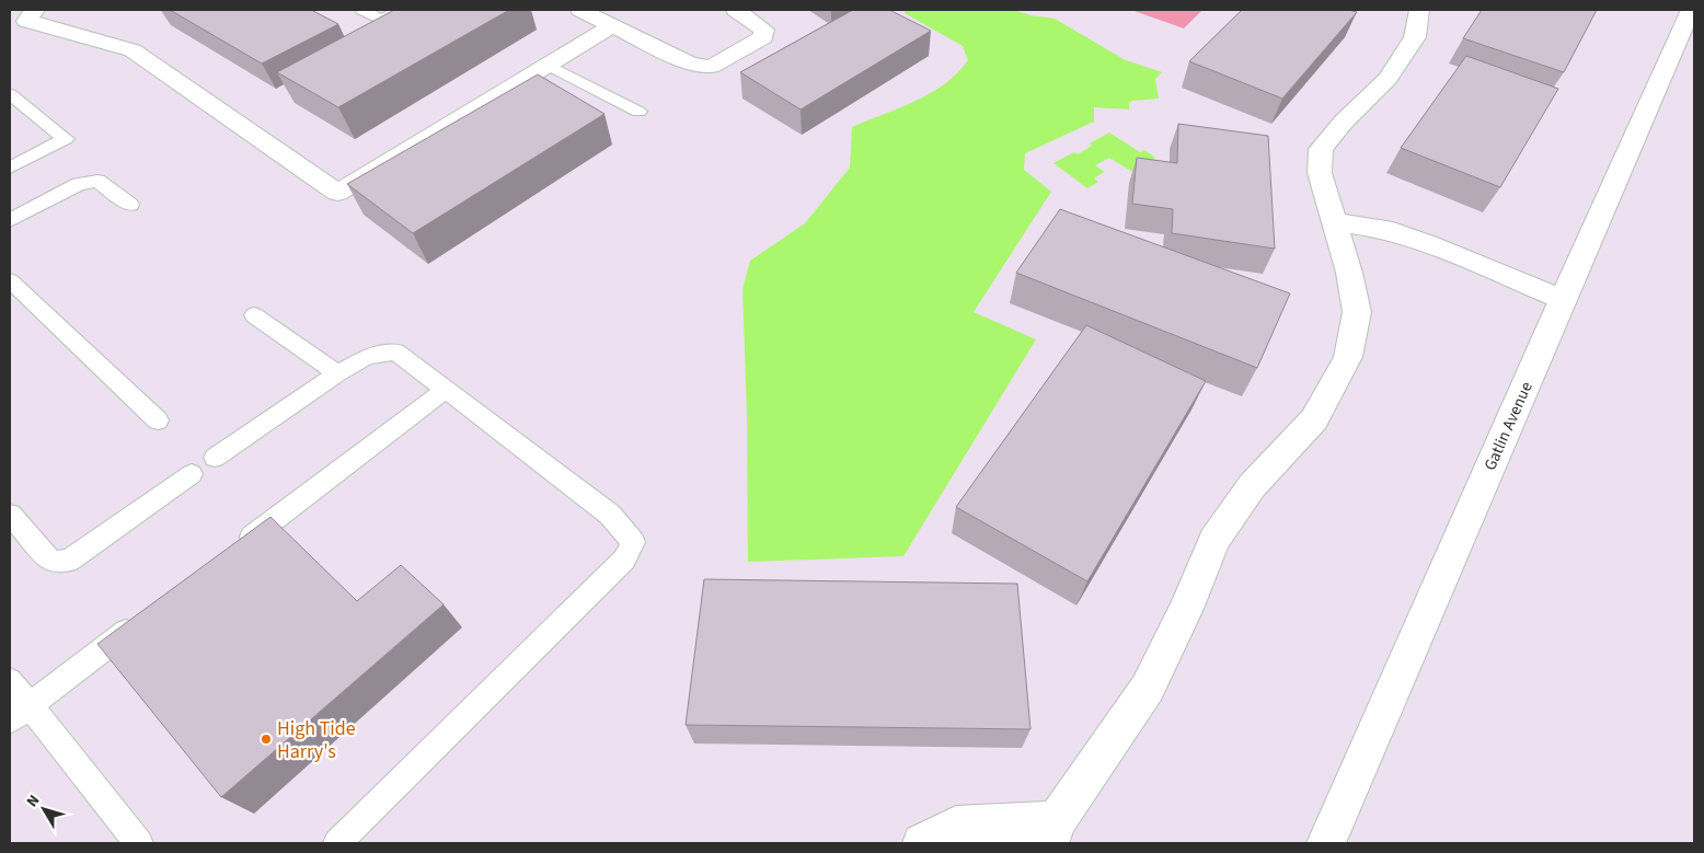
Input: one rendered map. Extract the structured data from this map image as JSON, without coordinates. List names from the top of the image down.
{
  "streets": {
    "street": ["Gatlin Avenue"]
  },
  "places": ["High Tide Harry's"],
  "north": "top left"
}
